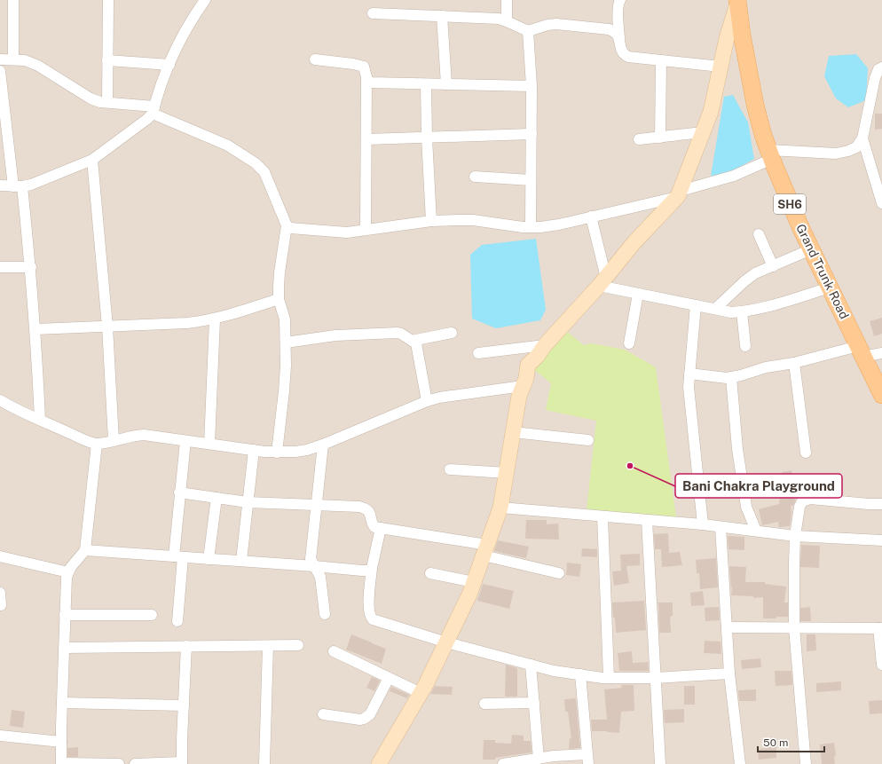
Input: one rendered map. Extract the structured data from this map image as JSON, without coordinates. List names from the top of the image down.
{
  "streets": {
    "main road": ["SH6", "Grand Trunk Road"]
  },
  "places": ["Bani Chakra Playground"],
  "scale_bar": "50 m"
}
